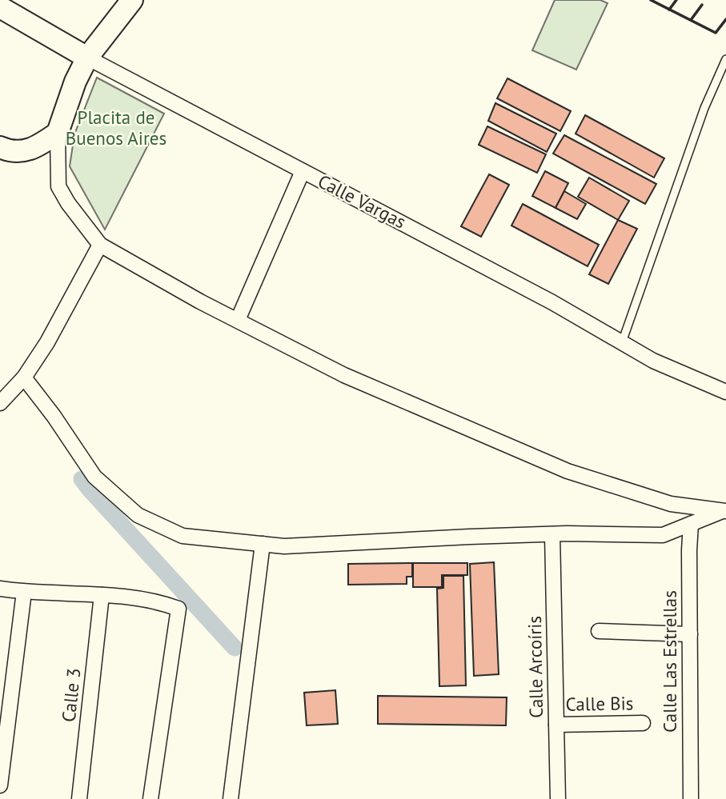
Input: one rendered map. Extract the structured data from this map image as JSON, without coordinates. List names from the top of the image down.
{
  "streets": {
    "street": [
      "Calle Vargas",
      "Calle Las Estrellas",
      "Calle Arcoíris",
      "Calle 3",
      "Calle Bis"
    ]
  },
  "crossings": [
    ["Calle Arcoíris", "Calle Bis"]
  ],
  "parks": ["Placita de Buenos Aires"]
}
